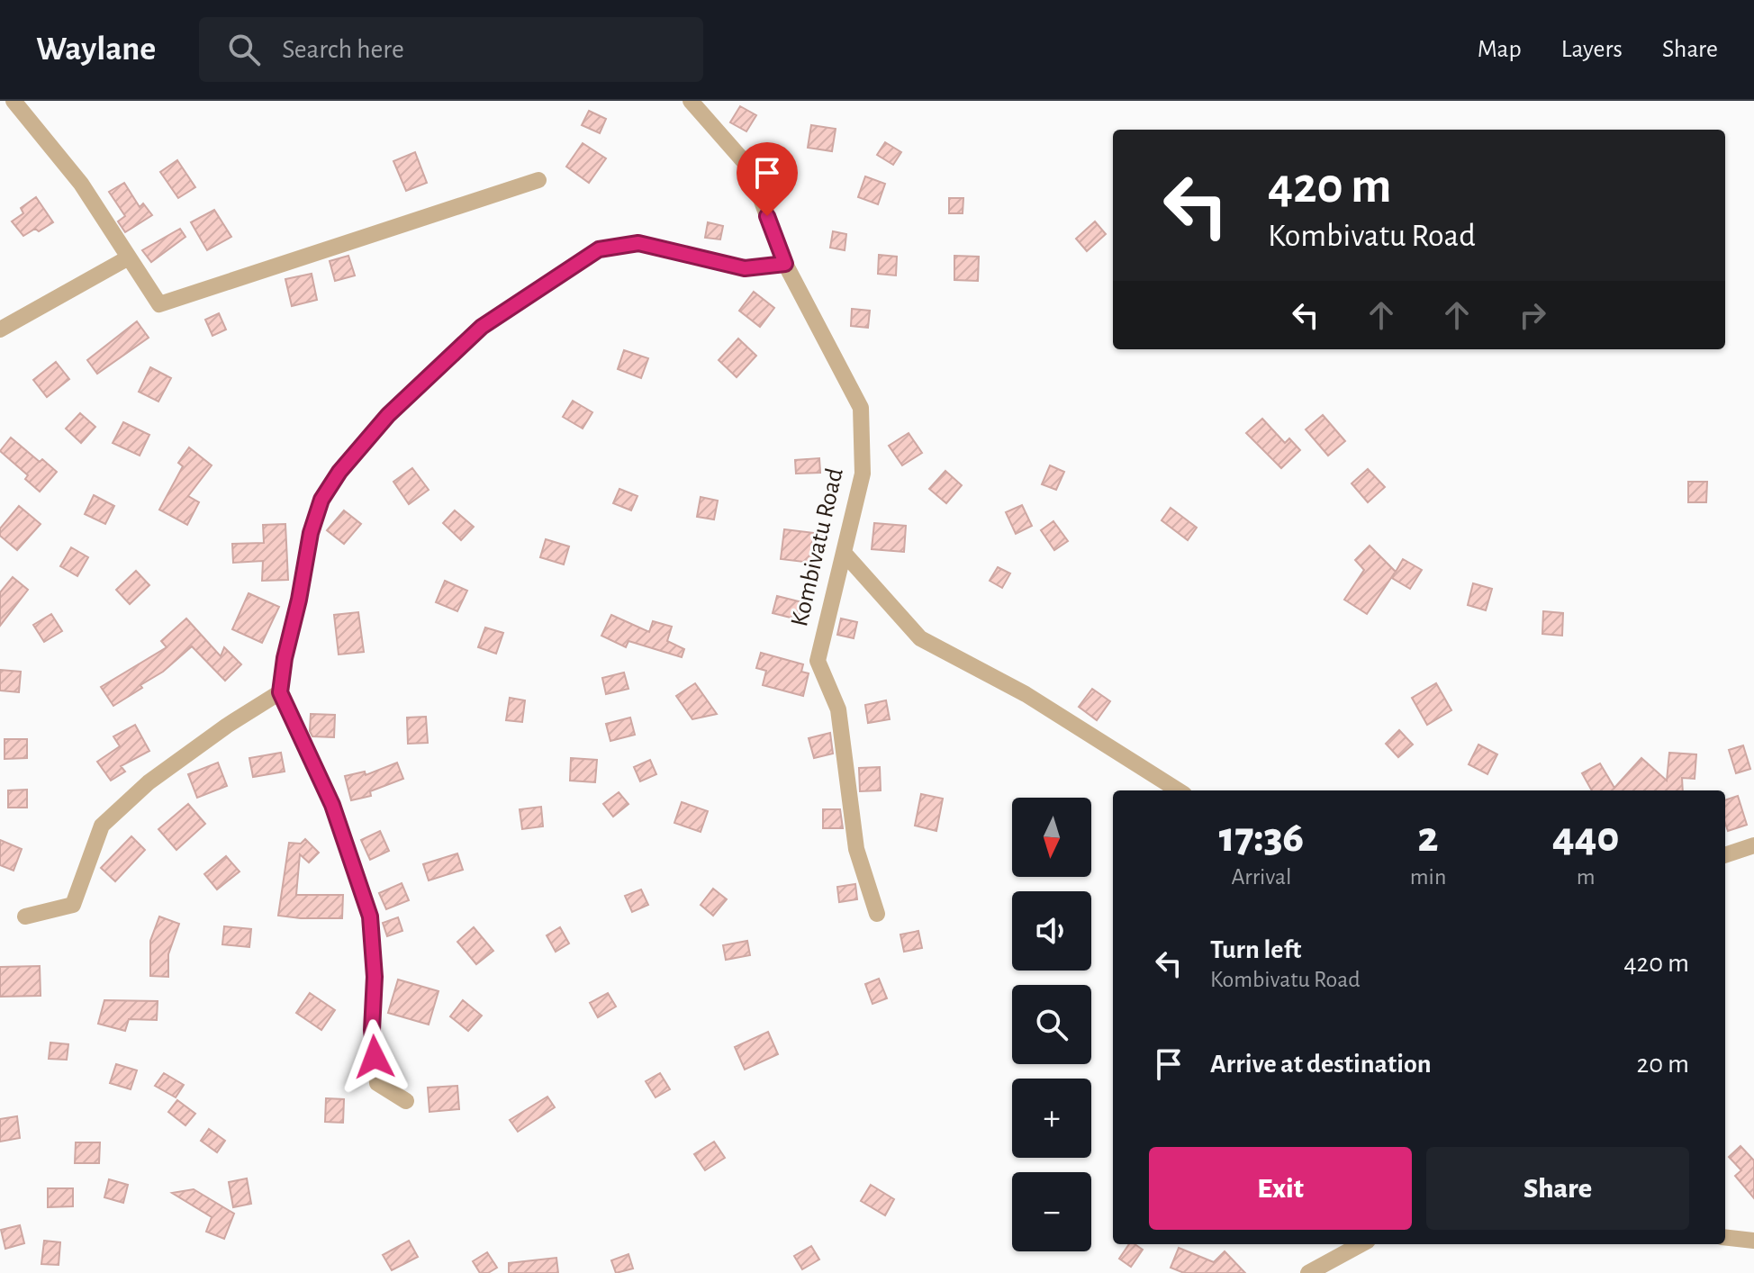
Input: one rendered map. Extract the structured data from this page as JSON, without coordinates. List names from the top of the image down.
{
  "streets": {
    "street": ["Kombivatu Road"]
  },
  "north": "bottom",
  "page": {
    "header": "Waylane",
    "search": "Search here",
    "nav": ["Map", "Layers", "Share"],
    "turn": ["420 m", "Kombivatu Road"],
    "eta": [
      "17:36",
      "Arrival",
      "2",
      "min",
      "440",
      "m"
    ],
    "map_buttons": ["+", "−"],
    "list": [
      {
        "name": "Turn left",
        "note": "Kombivatu Road",
        "value": "420 m"
      },
      {
        "name": "Arrive at destination",
        "value": "20 m"
      }
    ],
    "buttons": ["Exit", "Share"]
  }
}
